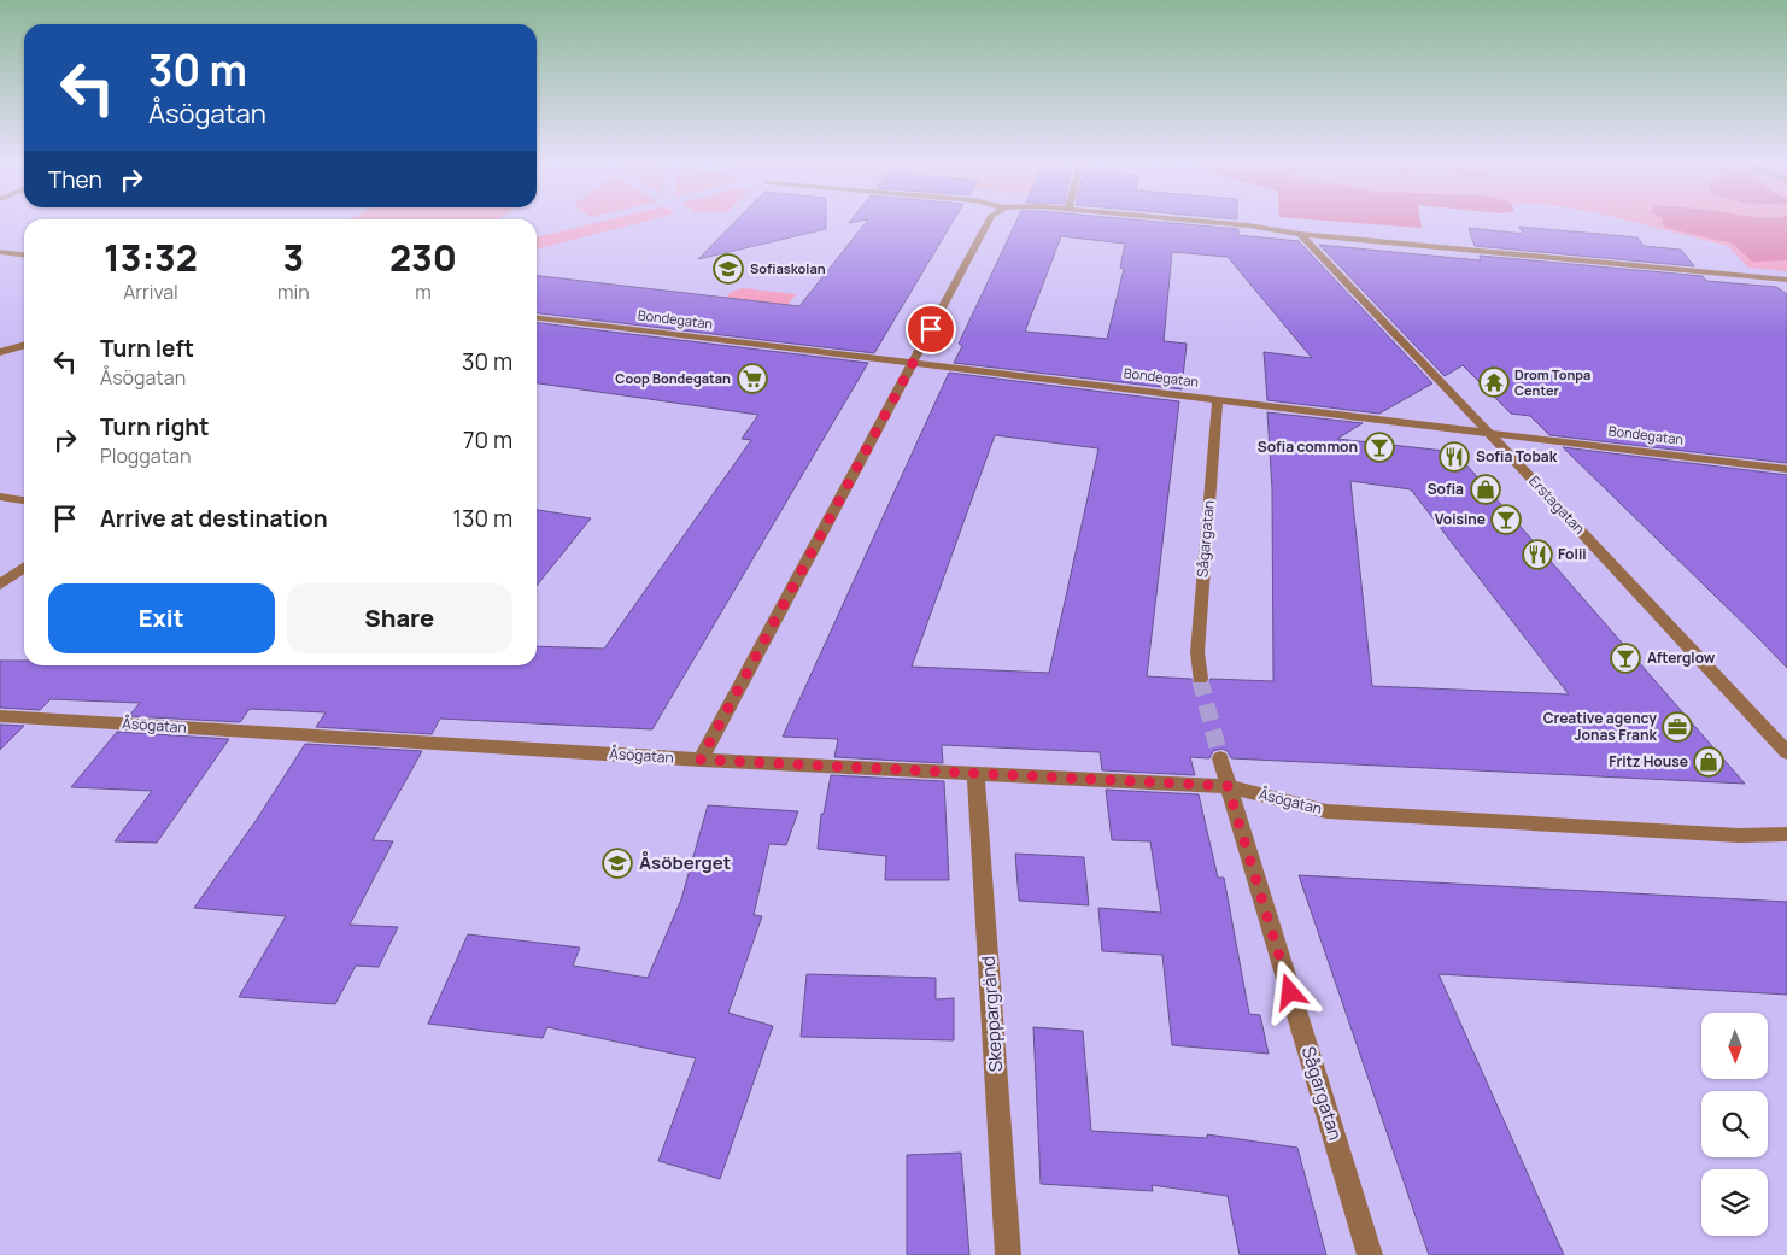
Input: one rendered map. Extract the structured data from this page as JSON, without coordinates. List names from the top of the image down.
{
  "streets": {
    "street": [
      "Bondegatan",
      "Erstagatan",
      "Sågargatan",
      "Åsögatan",
      "Skeppargränd"
    ]
  },
  "crossings": [
    ["Bondegatan", "Erstagatan"],
    ["Bondegatan", "Sågargatan"],
    ["Sågargatan", "Åsögatan"],
    ["Åsögatan", "Skeppargränd"]
  ],
  "places": {
    "school or university": ["Sofiaskolan", "Åsöberget"],
    "supermarket": ["Coop Bondegatan"],
    "temple": ["Drom Tonpa Center"],
    "bar": ["Sofia common", "Voisine", "Afterglow"],
    "restaurant": ["Sofia Tobak", "Folii"],
    "shop": ["Sofia", "Fritz House"],
    "office": ["Creative agency Jonas Frank"]
  },
  "north": "bottom",
  "page": {
    "turn": ["30 m", "Åsögatan"],
    "then": "Then",
    "eta": [
      "13:32",
      "Arrival",
      "3",
      "min",
      "230",
      "m"
    ],
    "list": [
      {
        "name": "Turn left",
        "note": "Åsögatan",
        "value": "30 m"
      },
      {
        "name": "Turn right",
        "note": "Ploggatan",
        "value": "70 m"
      },
      {
        "name": "Arrive at destination",
        "value": "130 m"
      }
    ],
    "buttons": ["Exit", "Share"]
  }
}
